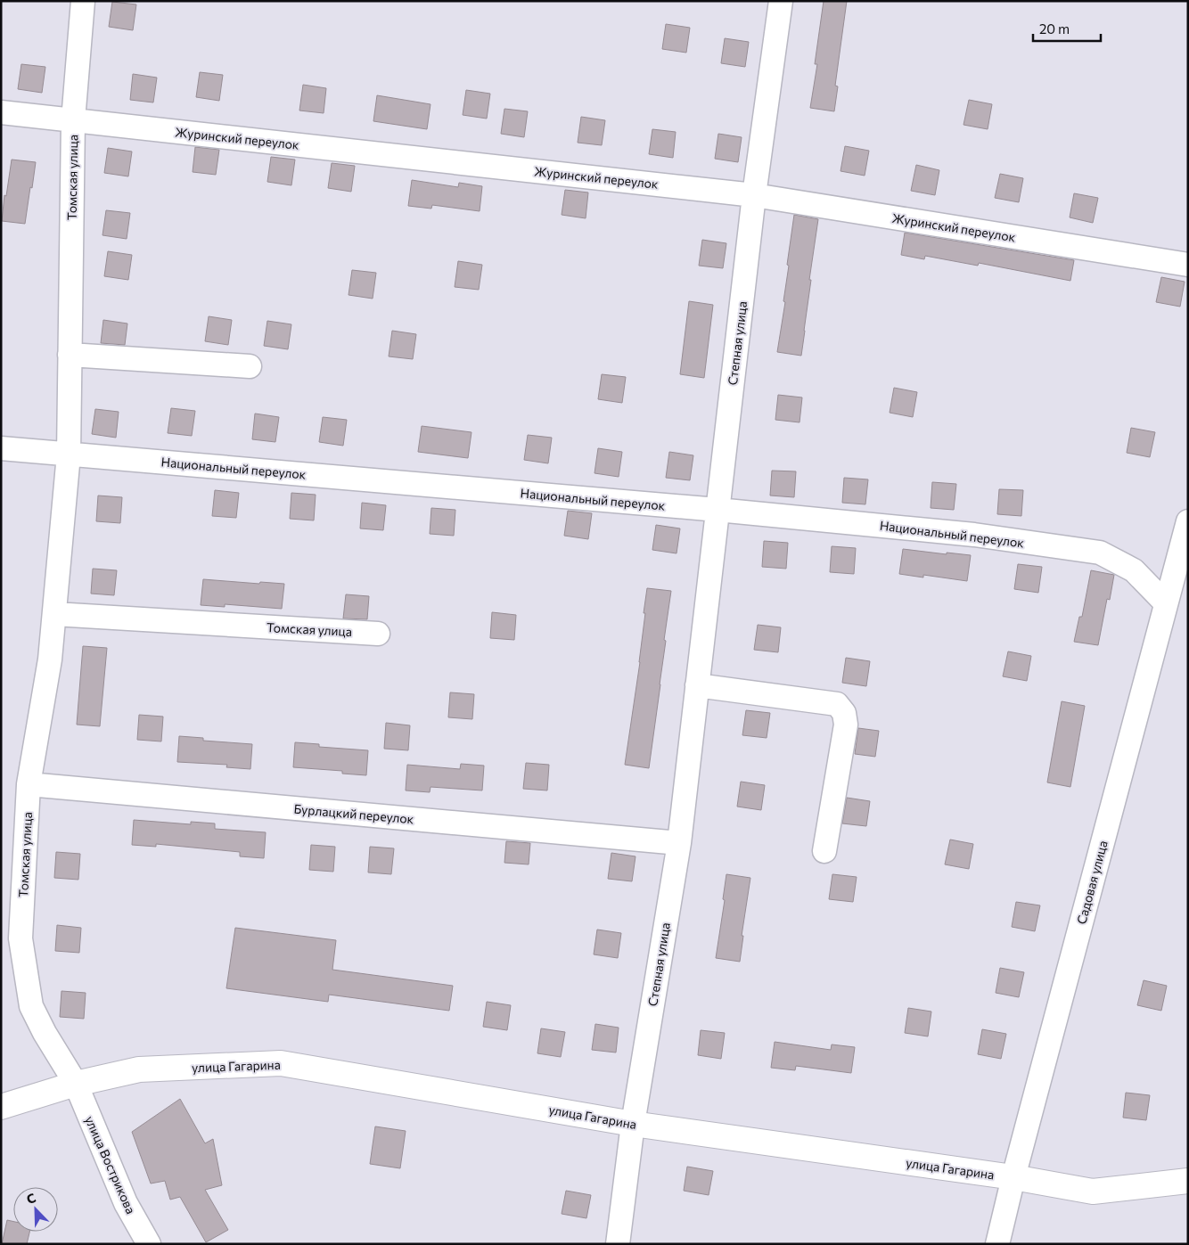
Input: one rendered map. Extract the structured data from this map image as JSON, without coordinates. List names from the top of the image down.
{
  "streets": {
    "main road": ["улица Гагарина"],
    "street": [
      "Журинский переулок",
      "Томская улица",
      "Степная улица",
      "Национальный переулок",
      "Бурлацкий переулок",
      "Садовая улица",
      "улица Вострикова"
    ]
  },
  "crossings": [
    ["Журинский переулок", "Томская улица"],
    ["Журинский переулок", "Степная улица"],
    ["Томская улица", "Национальный переулок"],
    ["Томская улица", "Бурлацкий переулок"],
    ["Томская улица", "улица Гагарина"],
    ["Томская улица", "улица Вострикова"],
    ["Степная улица", "Национальный переулок"],
    ["Степная улица", "Бурлацкий переулок"],
    ["Степная улица", "улица Гагарина"],
    ["Национальный переулок", "Садовая улица"],
    ["Садовая улица", "улица Гагарина"],
    ["улица Гагарина", "улица Вострикова"]
  ],
  "scale_bar": "20 m",
  "north": "top left"
}
